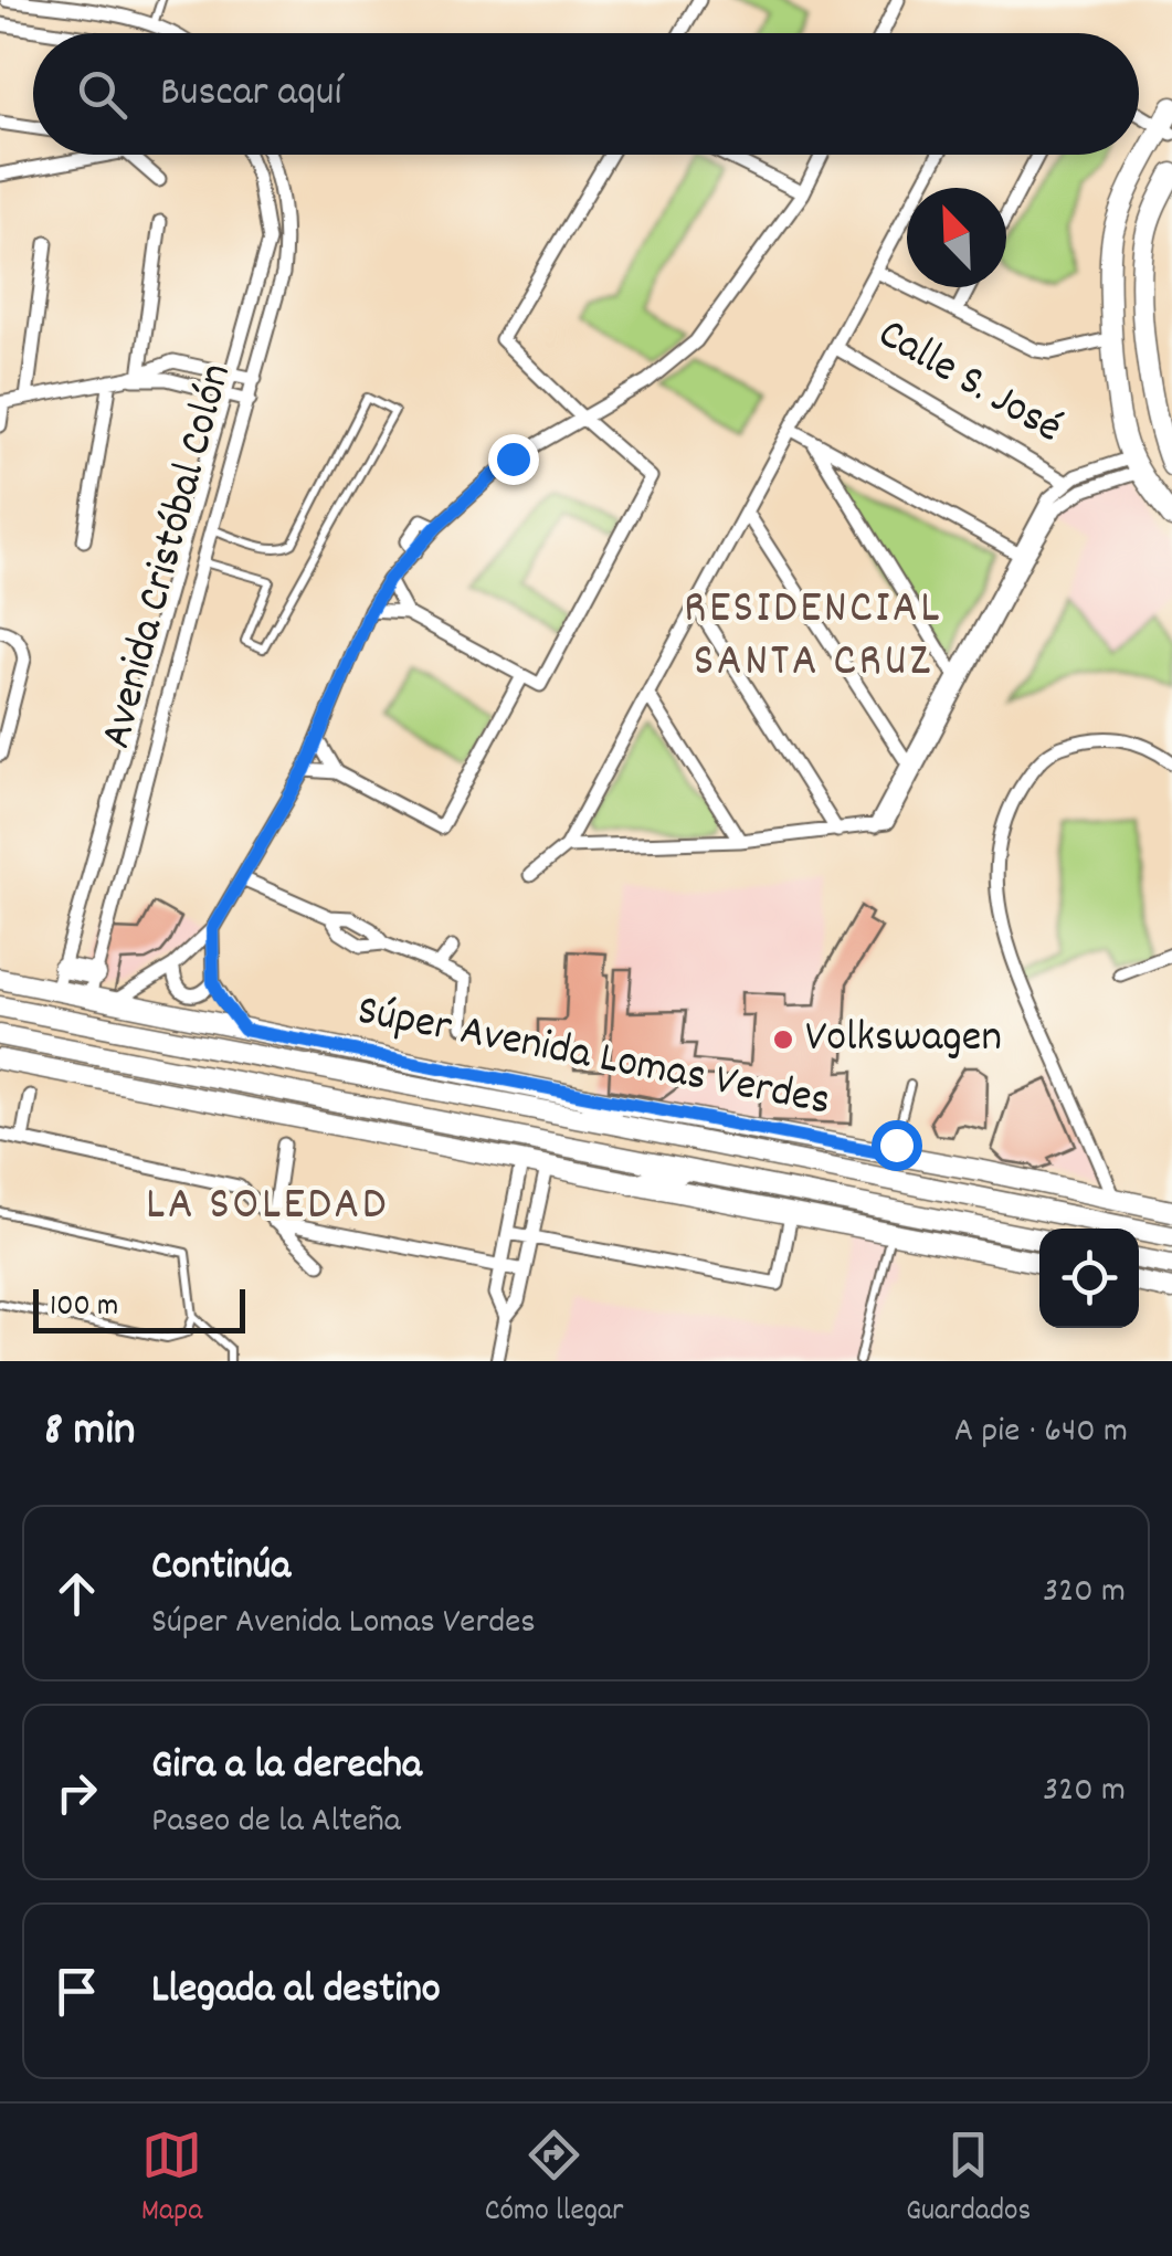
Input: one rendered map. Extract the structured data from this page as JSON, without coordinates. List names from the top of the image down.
{
  "streets": {
    "main road": ["Súper Avenida Lomas Verdes"],
    "street": ["Calle S. José", "Avenida Cristóbal Colón"]
  },
  "crossings": [
    ["Avenida Cristóbal Colón", "Súper Avenida Lomas Verdes"]
  ],
  "districts": ["RESIDENCIAL SANTA CRUZ", "LA SOLEDAD"],
  "places": ["Volkswagen"],
  "scale_bar": "100 m",
  "north": "top left",
  "page": {
    "search": "Buscar aquí",
    "scale": "100 m",
    "heading": ["8 min", "A pie · 640 m"],
    "list": [
      ["Continúa", "Súper Avenida Lomas Verdes", "320 m"],
      ["Gira a la derecha", "Paseo de la Alteña", "320 m"],
      "Llegada al destino"
    ],
    "nav": ["Mapa", "Cómo llegar", "Guardados"]
  }
}
